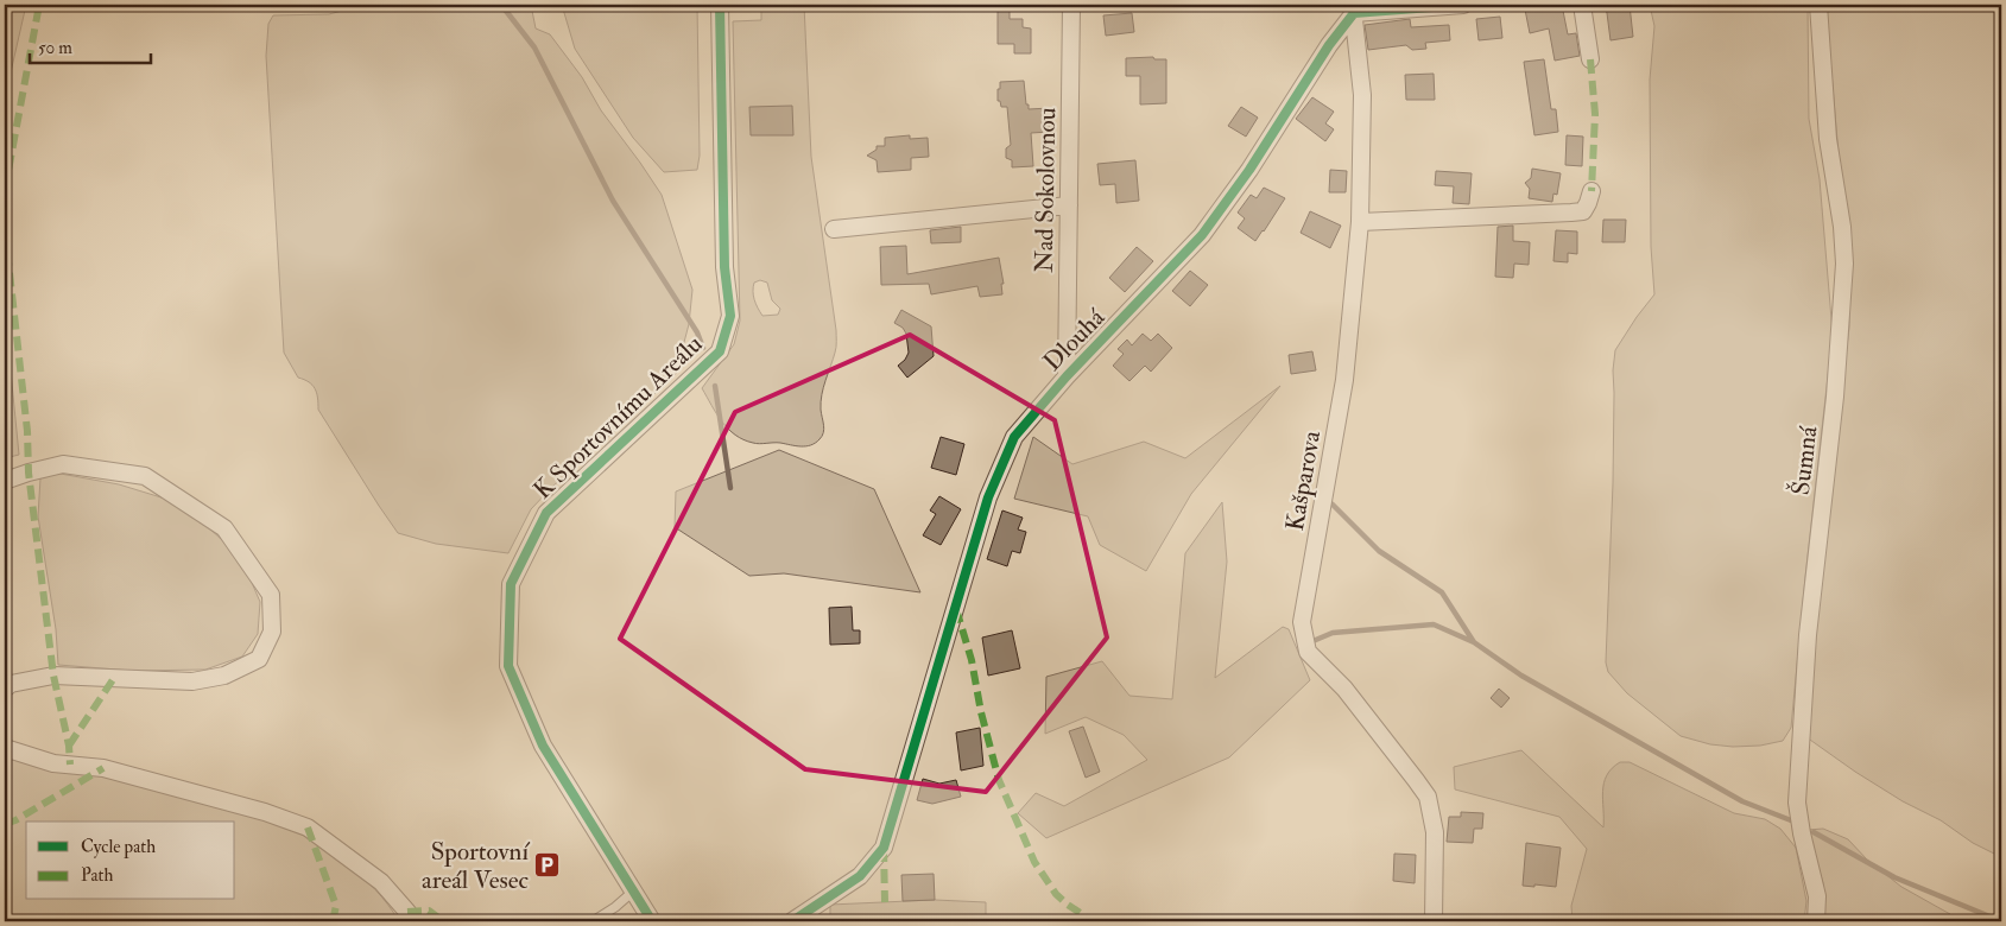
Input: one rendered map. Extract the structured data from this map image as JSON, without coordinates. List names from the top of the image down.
{
  "streets": {
    "street": [
      "Nad Sokolovnou",
      "Dlouhá",
      "K Sportovnímu Areálu",
      "Šumná",
      "Kašparova"
    ]
  },
  "crossings": [
    ["Nad Sokolovnou", "Dlouhá"],
    ["Dlouhá", "Kašparova"]
  ],
  "places": {
    "parking": ["Sportovní areál Vesec"]
  },
  "legend": ["Cycle path", "Path"],
  "scale_bar": "50 m"
}
